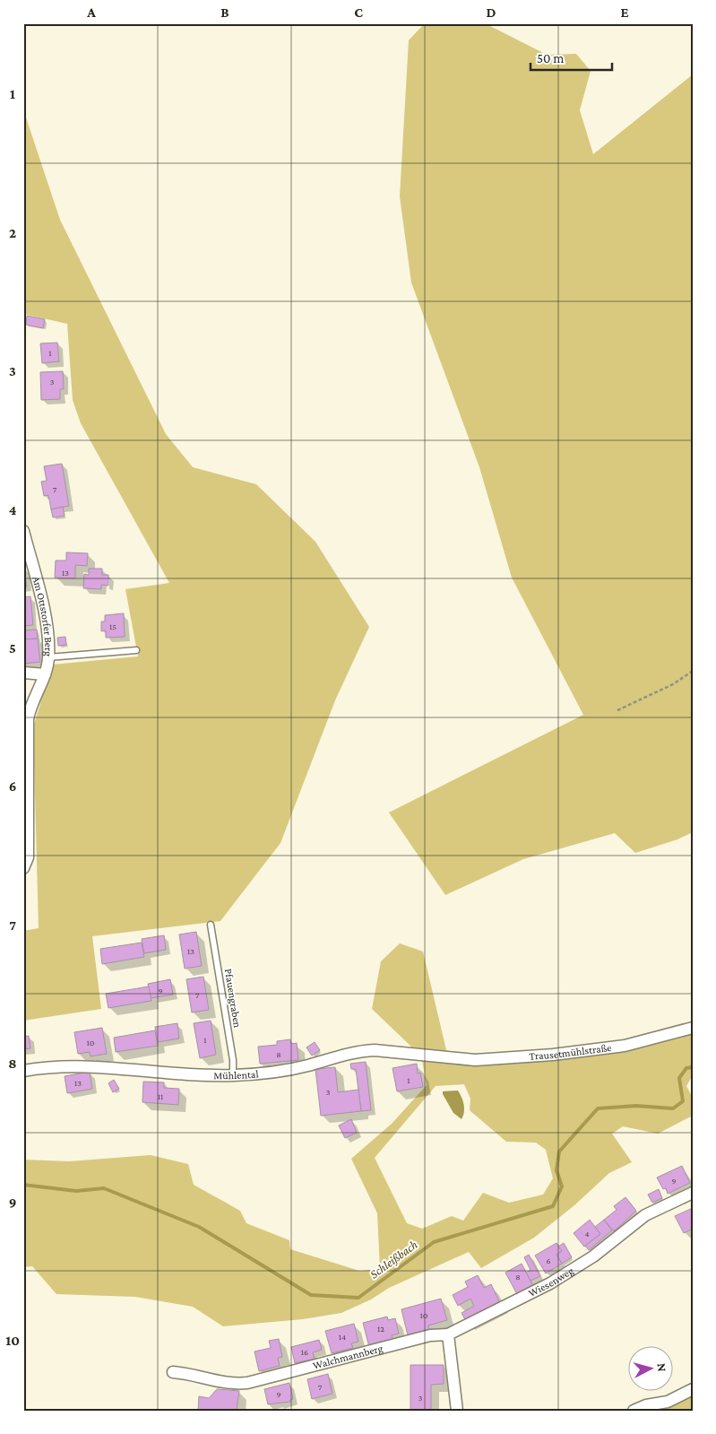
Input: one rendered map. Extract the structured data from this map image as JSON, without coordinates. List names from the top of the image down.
{
  "streets": {
    "street": [
      "Am Ottstorfer Berg",
      "Trausetmühlstraße",
      "Mühlental",
      "Wiesenweg",
      "Walchmannberg"
    ],
    "lane": ["Pfauengraben"]
  },
  "crossings": [
    ["Pfauengraben", "Mühlental"],
    ["Trausetmühlstraße", "Mühlental"],
    ["Wiesenweg", "Walchmannberg"]
  ],
  "water": ["Schleißbach"],
  "house_numbers": [
    "1",
    "3",
    "7",
    "13",
    "15",
    "13",
    "9",
    "7",
    "1",
    "10",
    "8",
    "1",
    "13",
    "3",
    "11",
    "9",
    "4",
    "6",
    "8",
    "10",
    "12",
    "14",
    "16",
    "7",
    "9",
    "3"
  ],
  "scale_bar": "50 m",
  "north": "right",
  "grid": {
    "columns": [
      "A",
      "B",
      "C",
      "D",
      "E"
    ],
    "rows": [
      "1",
      "2",
      "3",
      "4",
      "5",
      "6",
      "7",
      "8",
      "9",
      "10"
    ]
  }
}
